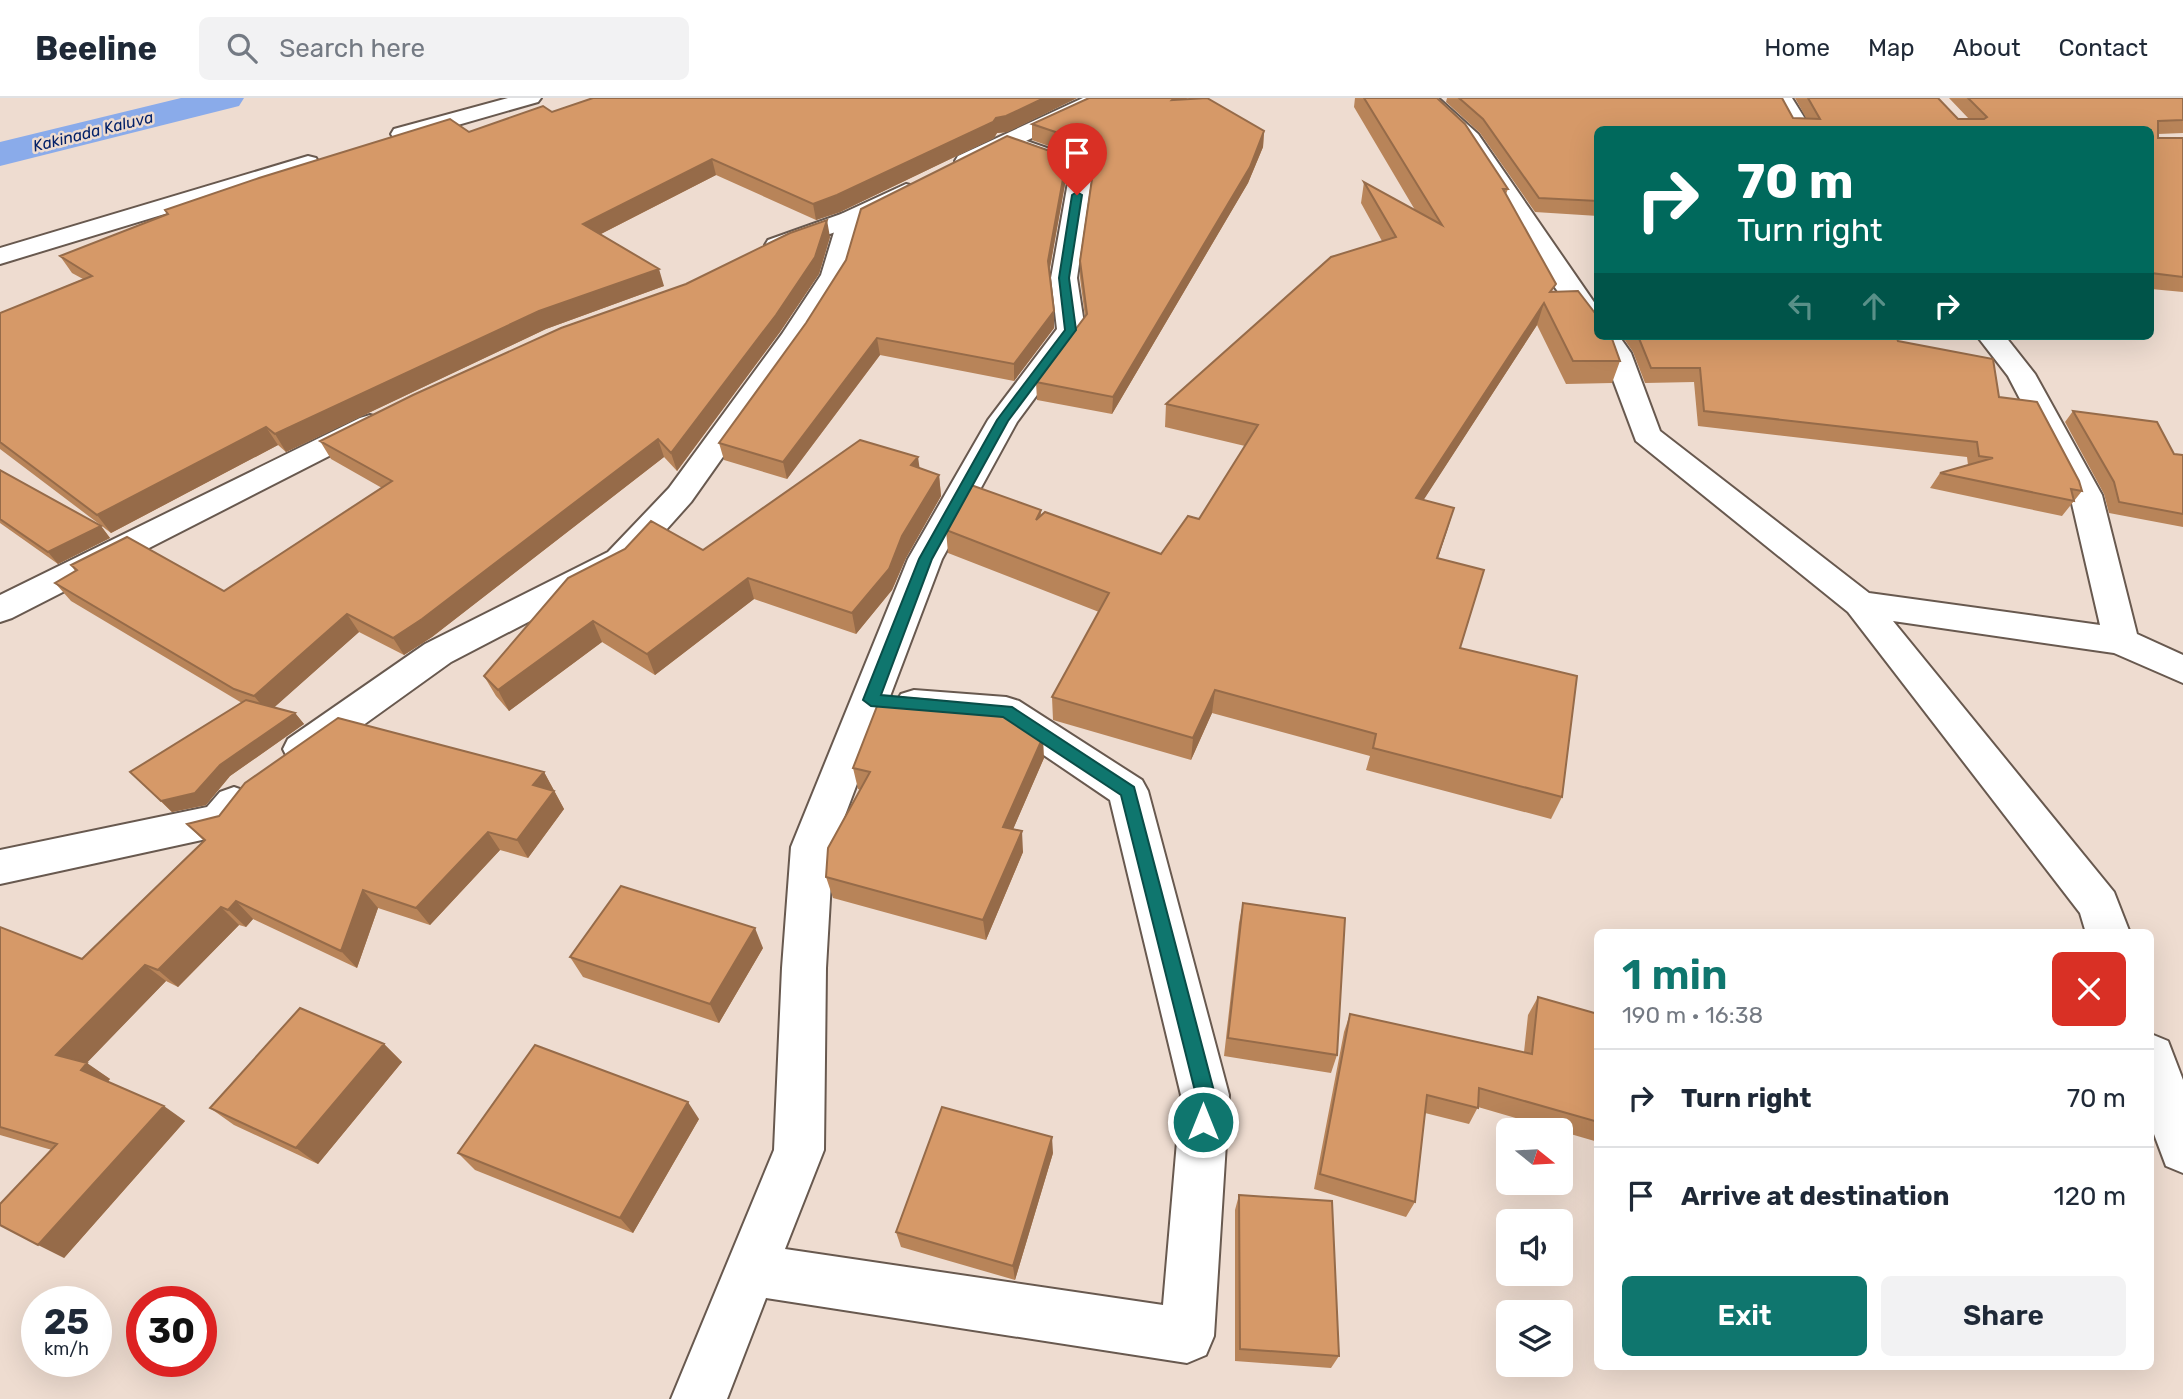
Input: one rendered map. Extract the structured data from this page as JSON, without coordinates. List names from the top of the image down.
{
  "water": ["Kakinada Kaluva"],
  "north": "right",
  "page": {
    "header": "Beeline",
    "search": "Search here",
    "nav": [
      "Home",
      "Map",
      "About",
      "Contact"
    ],
    "turn": ["70 m", "Turn right"],
    "heading": ["1 min", "190 m · 16:38"],
    "list": [
      {
        "name": "Turn right",
        "value": "70 m"
      },
      {
        "name": "Arrive at destination",
        "value": "120 m"
      }
    ],
    "buttons": ["Exit", "Share"],
    "speed": "25 km/h",
    "limit": "30"
  }
}
